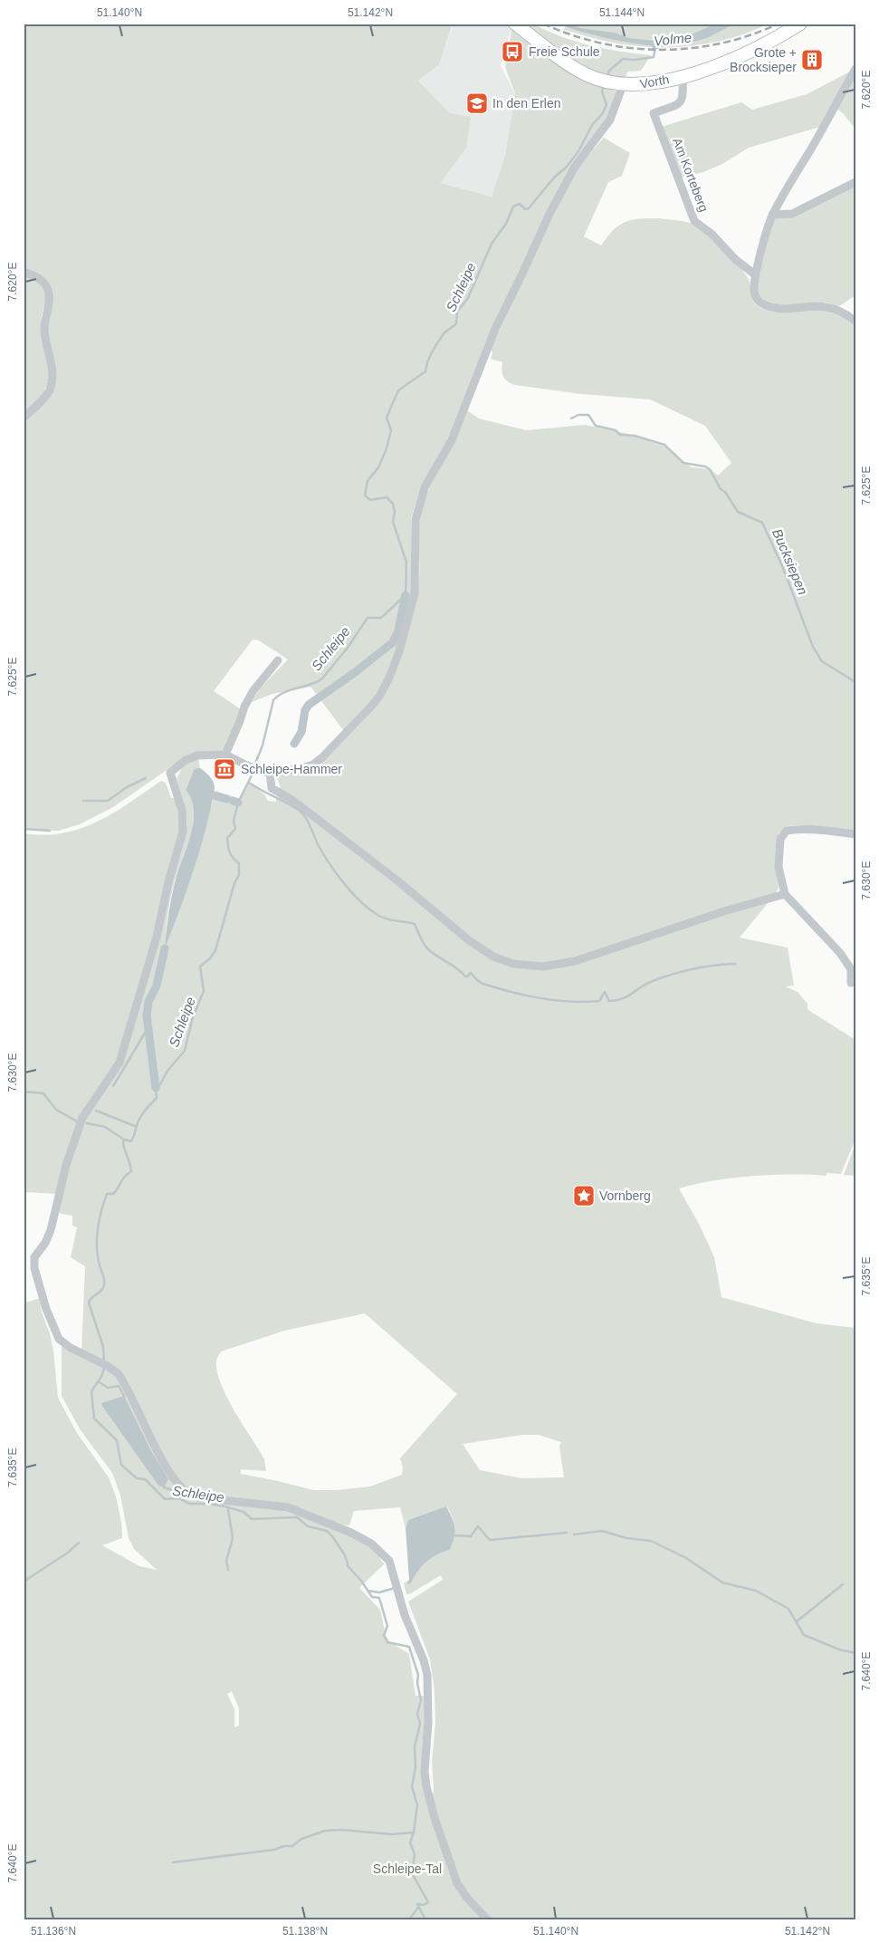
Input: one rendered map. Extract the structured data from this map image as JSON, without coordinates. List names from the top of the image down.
{
  "streets": {
    "main road": ["Vorth"],
    "street": ["Am Korteberg"]
  },
  "crossings": [
    ["Vorth", "Am Korteberg"]
  ],
  "water": ["Volme", "Schleipe", "Bucksiepen"],
  "parks": ["Schleipe-Tal"],
  "places": {
    "bus stop": ["Freie Schule"],
    "building": ["Grote + Brocksieper"],
    "school or university": ["In den Erlen"],
    "museum": ["Schleipe-Hammer"],
    "place": ["Vornberg"]
  },
  "coordinates": [
    "51.140°N",
    "51.142°N",
    "51.144°N",
    "7.620°E",
    "7.625°E",
    "7.630°E",
    "7.635°E",
    "7.640°E",
    "51.136°N",
    "51.138°N"
  ]
}
